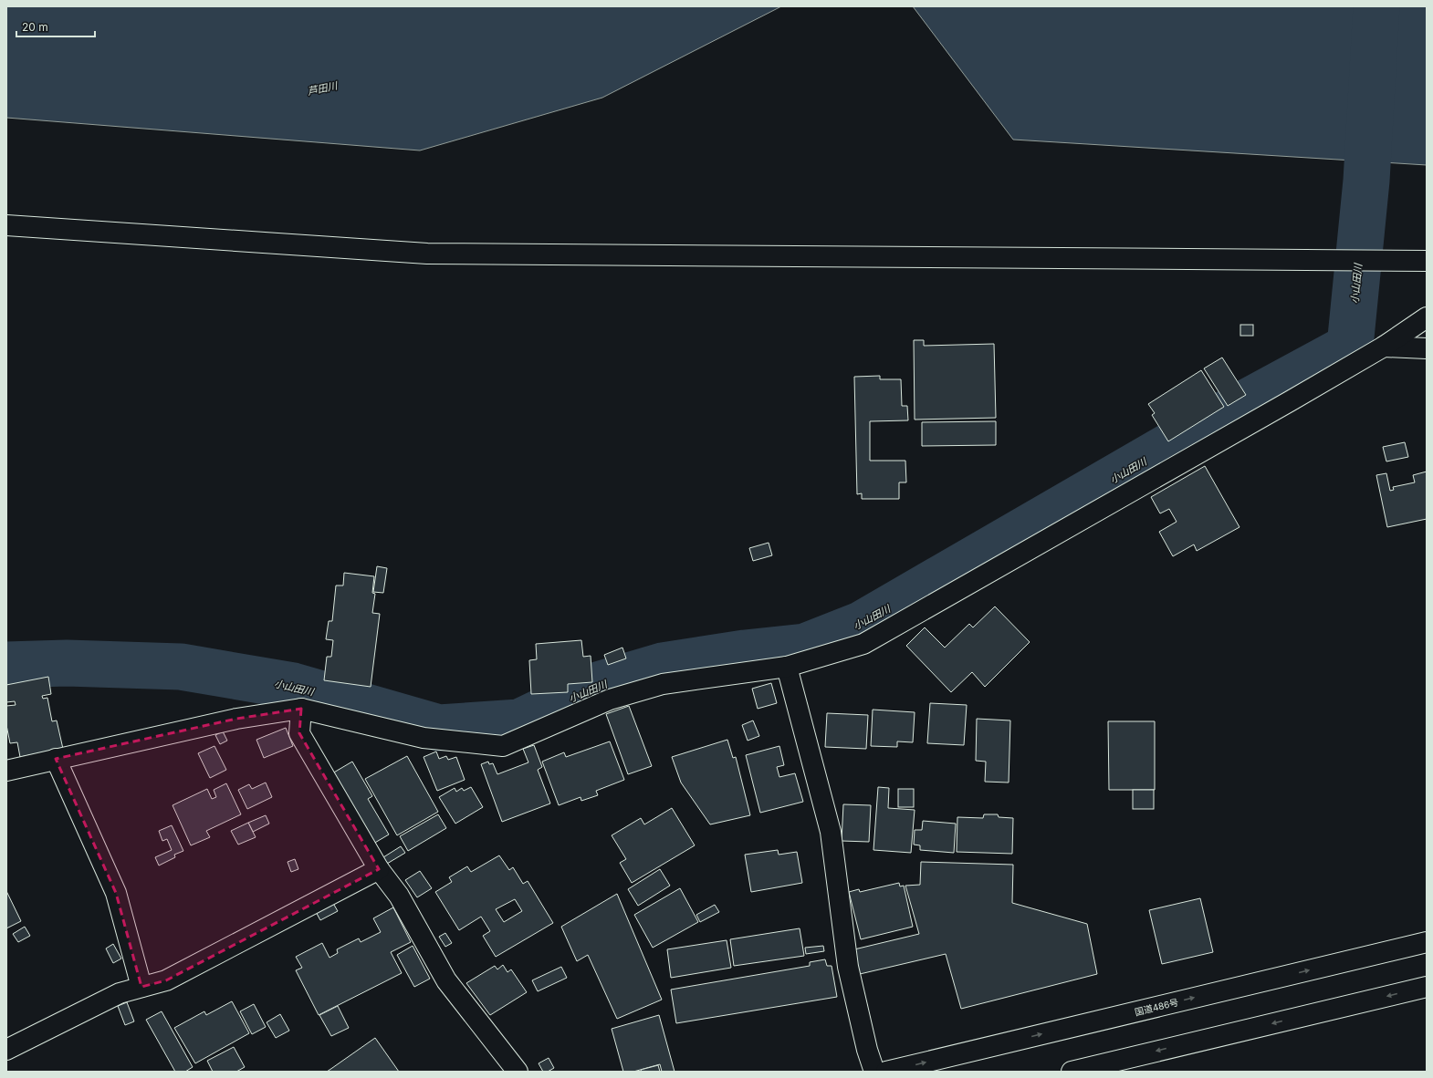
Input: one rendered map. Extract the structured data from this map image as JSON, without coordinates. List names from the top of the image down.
{
  "streets": {
    "main road": ["国道486号"]
  },
  "water": ["芦田川", "小山田川"],
  "scale_bar": "20 m"
}
